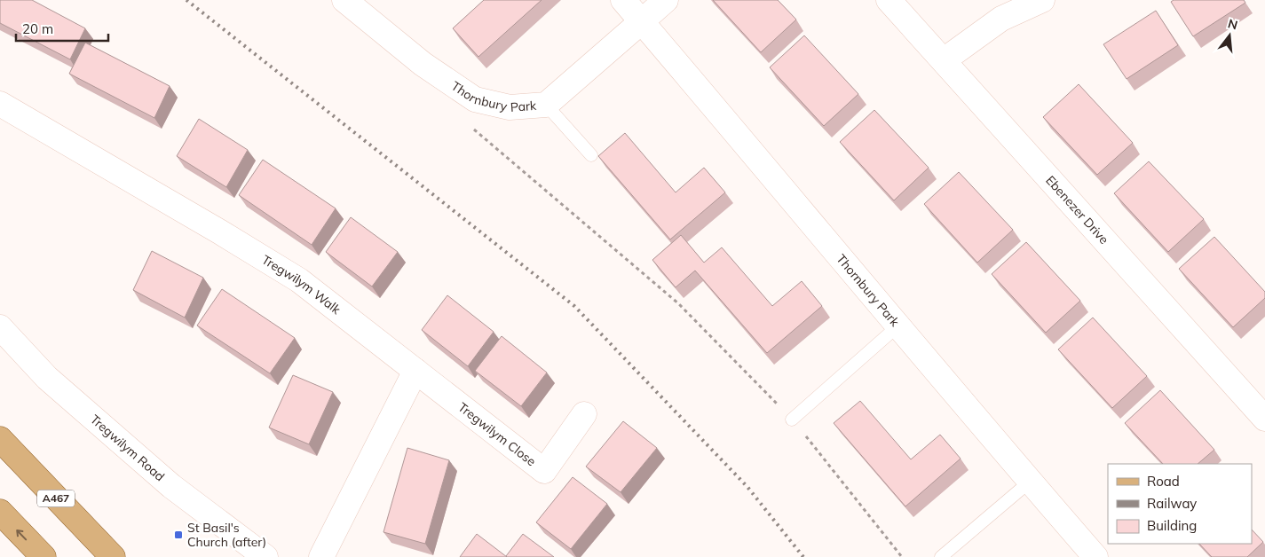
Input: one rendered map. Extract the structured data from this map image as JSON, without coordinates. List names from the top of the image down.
{
  "streets": {
    "main road": ["A467"],
    "street": [
      "Thornbury Park",
      "Ebenezer Drive",
      "Tregwilym Walk",
      "Tregwilym Close",
      "Tregwilym Road"
    ]
  },
  "crossings": [
    ["Tregwilym Walk", "Tregwilym Close"]
  ],
  "places": {
    "transit": ["St Basil's Church (after)"]
  },
  "legend": ["Road", "Railway", "Building"],
  "scale_bar": "20 m",
  "north": "top"
}
